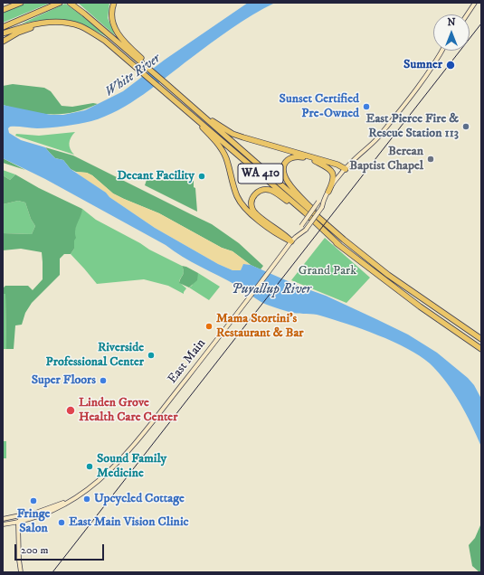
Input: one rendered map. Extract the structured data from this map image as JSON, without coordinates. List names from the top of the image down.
{
  "streets": {
    "highway": ["WA 410"],
    "main road": ["East Main"]
  },
  "water": ["White River", "Puyallup River"],
  "parks": ["Grand Park"],
  "places": [
    "Sumner",
    "Sunset Certified Pre-Owned",
    "East Pierce Fire & Rescue Station 113",
    "Berean Baptist Chapel",
    "Decant Facility",
    "Mama Stortini's Restaurant & Bar",
    "Riverside Professional Center",
    "Super Floors",
    "Linden Grove Health Care Center",
    "Sound Family Medicine",
    "Upcycled Cottage",
    "Fringe Salon",
    "East Main Vision Clinic"
  ],
  "scale_bar": "200 m",
  "north": "top"
}
